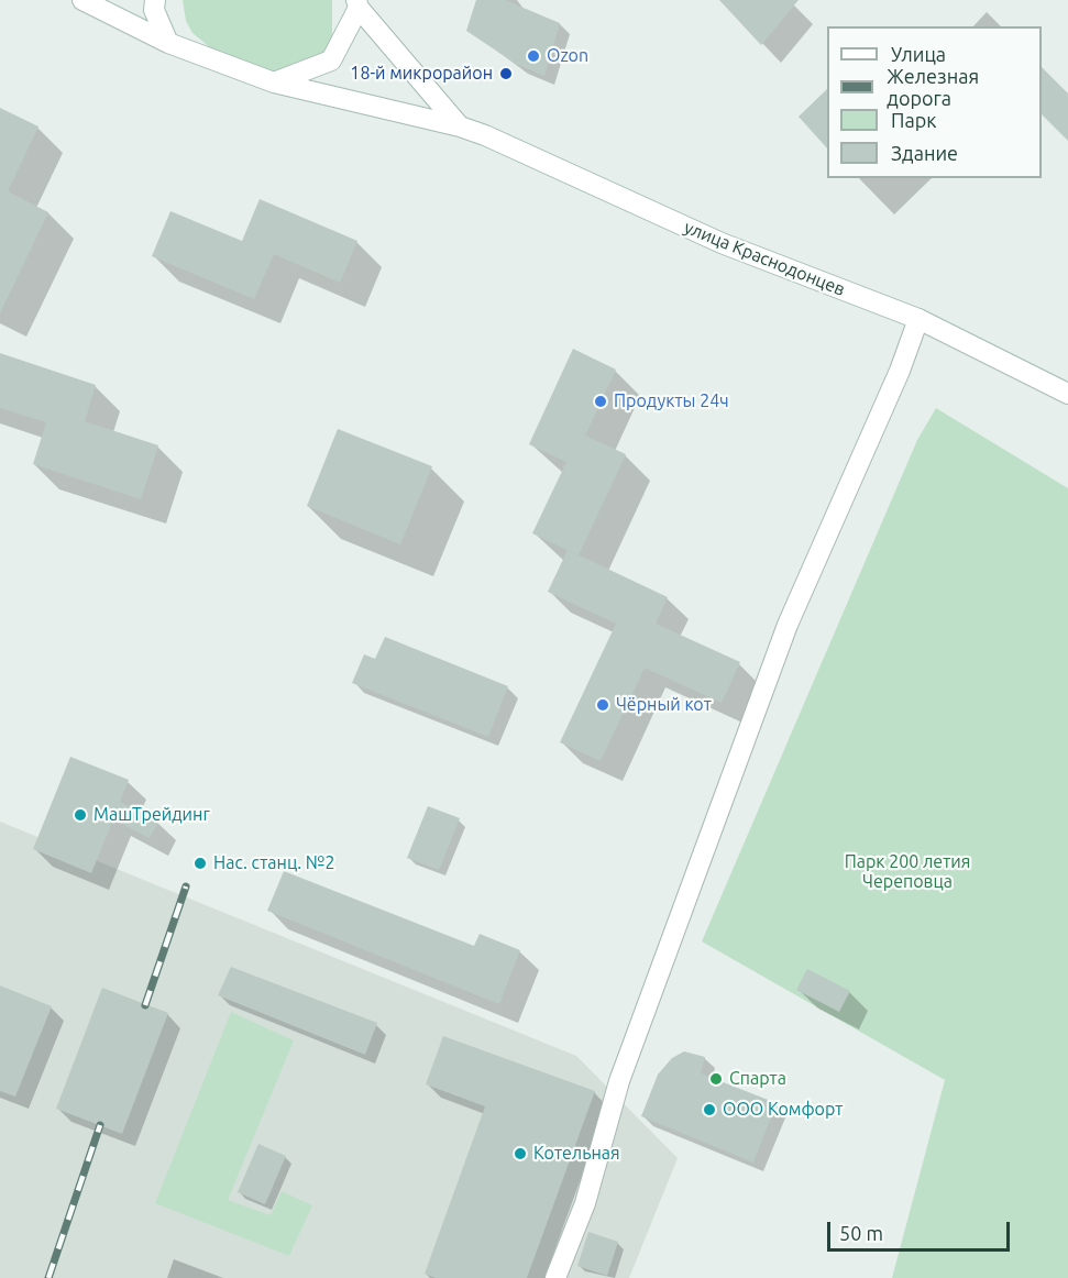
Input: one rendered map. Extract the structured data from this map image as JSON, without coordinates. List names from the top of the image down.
{
  "streets": {
    "main road": ["улица Краснодонцев"]
  },
  "parks": ["Парк 200 летия Череповца"],
  "places": [
    "Ozon",
    "18-й микрорайон",
    "Продукты 24ч",
    "Чёрный кот",
    "МашТрейдинг",
    "Нас. станц. №2",
    "Спарта",
    "ООО Комфорт",
    "Котельная"
  ],
  "legend": [
    "Улица",
    "Железная дорога",
    "Парк",
    "Здание"
  ],
  "scale_bar": "50 m"
}
